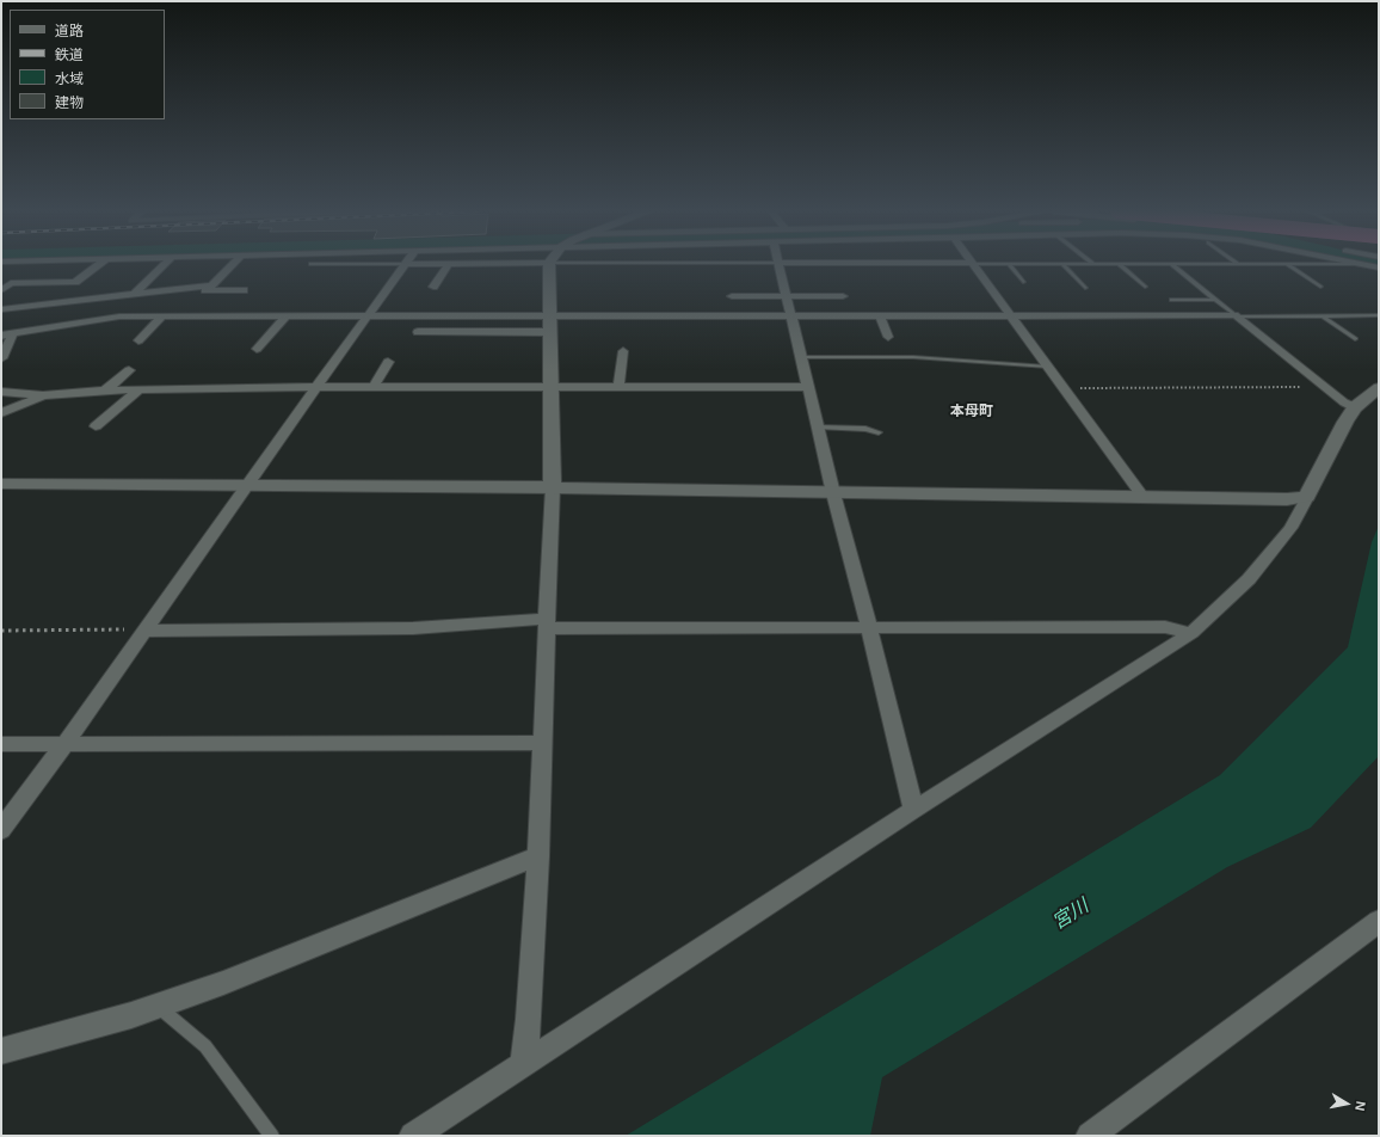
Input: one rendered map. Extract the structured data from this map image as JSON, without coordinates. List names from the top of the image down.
{
  "districts": ["本母町"],
  "water": ["宮川"],
  "legend": [
    "道路",
    "鉄道",
    "水域",
    "建物"
  ],
  "north": "right"
}
